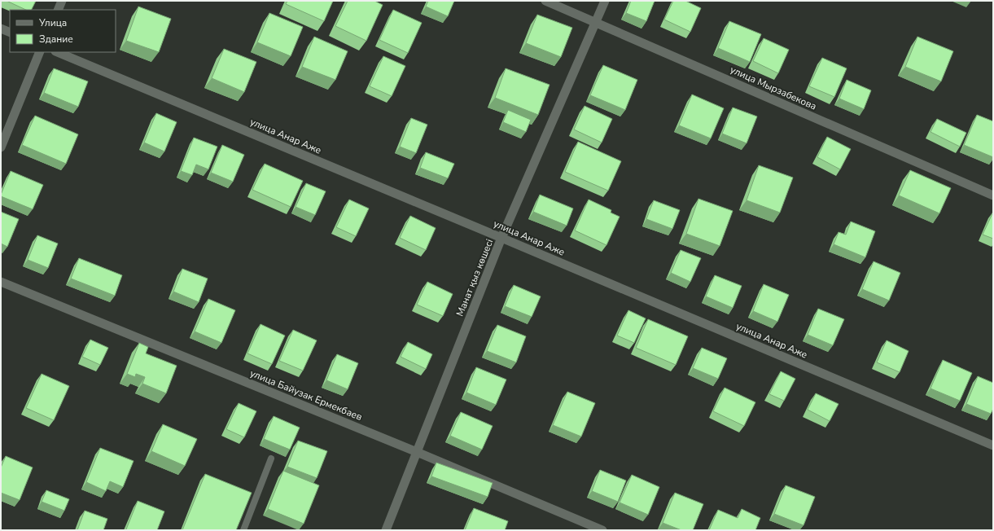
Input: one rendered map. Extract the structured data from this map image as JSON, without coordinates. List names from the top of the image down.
{
  "streets": {
    "street": [
      "улица Мырзабекова",
      "улица Анар Аже",
      "Манат қыз көшесі",
      "улица Байузак Ермекбаев"
    ]
  },
  "crossings": [
    ["улица Мырзабекова", "Манат қыз көшесі"],
    ["улица Анар Аже", "Манат қыз көшесі"],
    ["Манат қыз көшесі", "улица Байузак Ермекбаев"]
  ],
  "legend": ["Улица", "Здание"]
}
